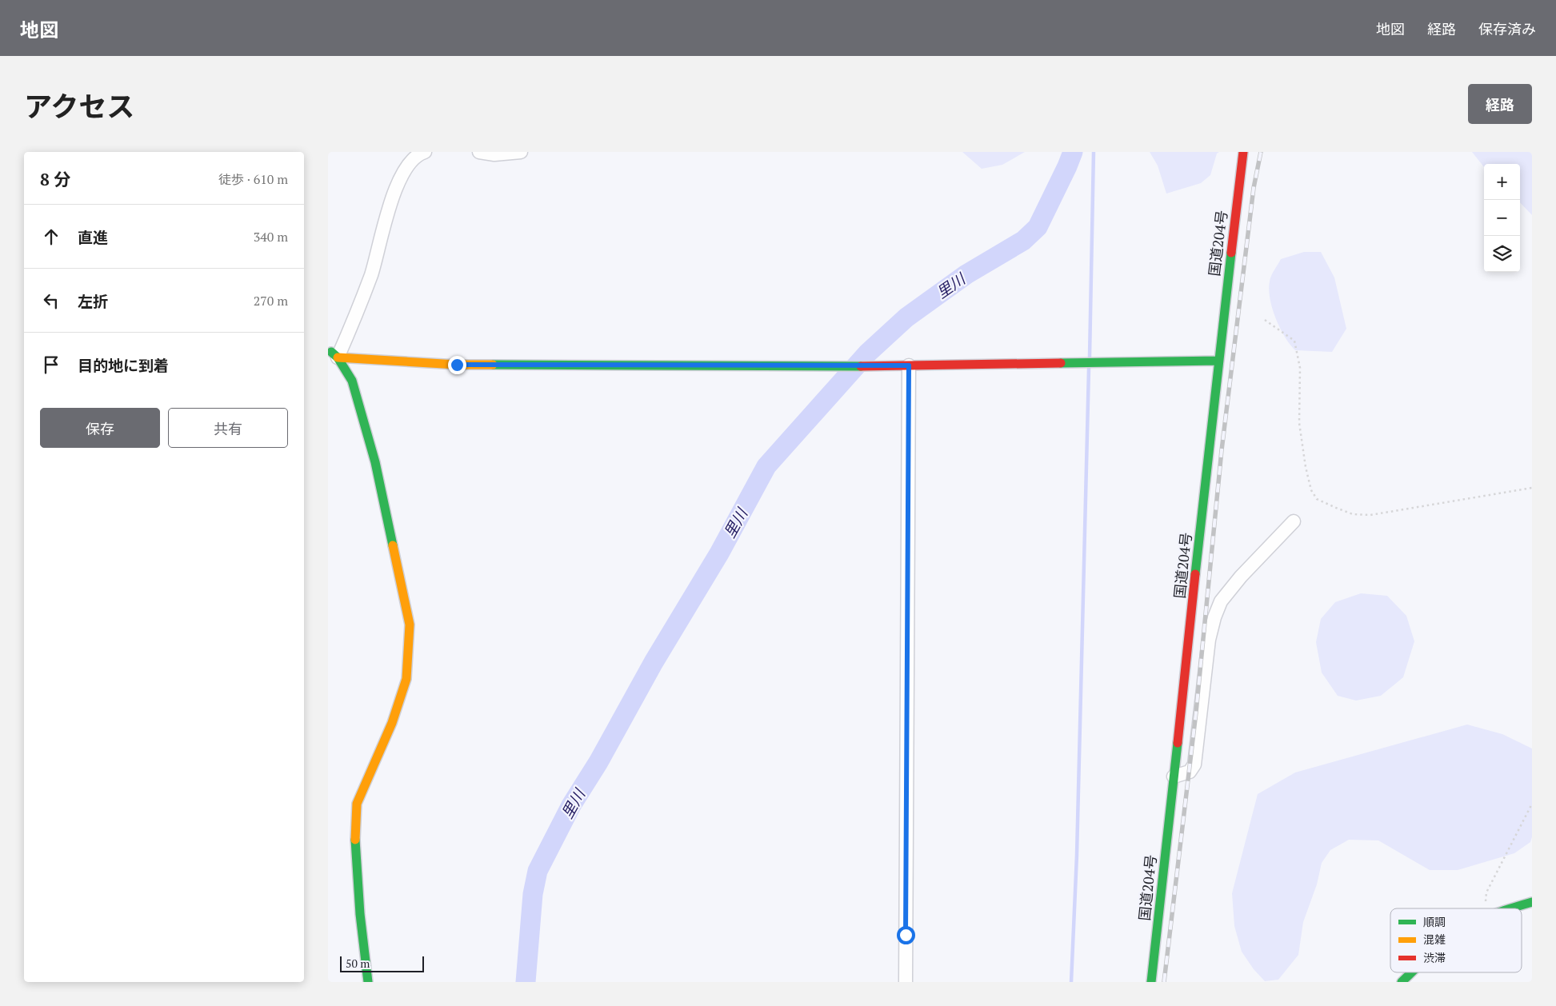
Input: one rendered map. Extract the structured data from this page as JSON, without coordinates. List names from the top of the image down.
{
  "streets": {
    "main road": ["国道204号"]
  },
  "water": ["里川"],
  "legend": ["順調", "混雑", "渋滞"],
  "scale_bar": "50 m",
  "page": {
    "header": "地図",
    "nav": ["地図", "経路", "保存済み"],
    "title": "アクセス",
    "buttons": [
      "経路",
      ["保存", "共有"]
    ],
    "heading": ["8 分", "徒歩 · 610 m"],
    "map_buttons": ["+", "−"],
    "list": [
      ["直進", "340 m"],
      ["左折", "270 m"],
      "目的地に到着"
    ],
    "scale": "50 m"
  }
}
